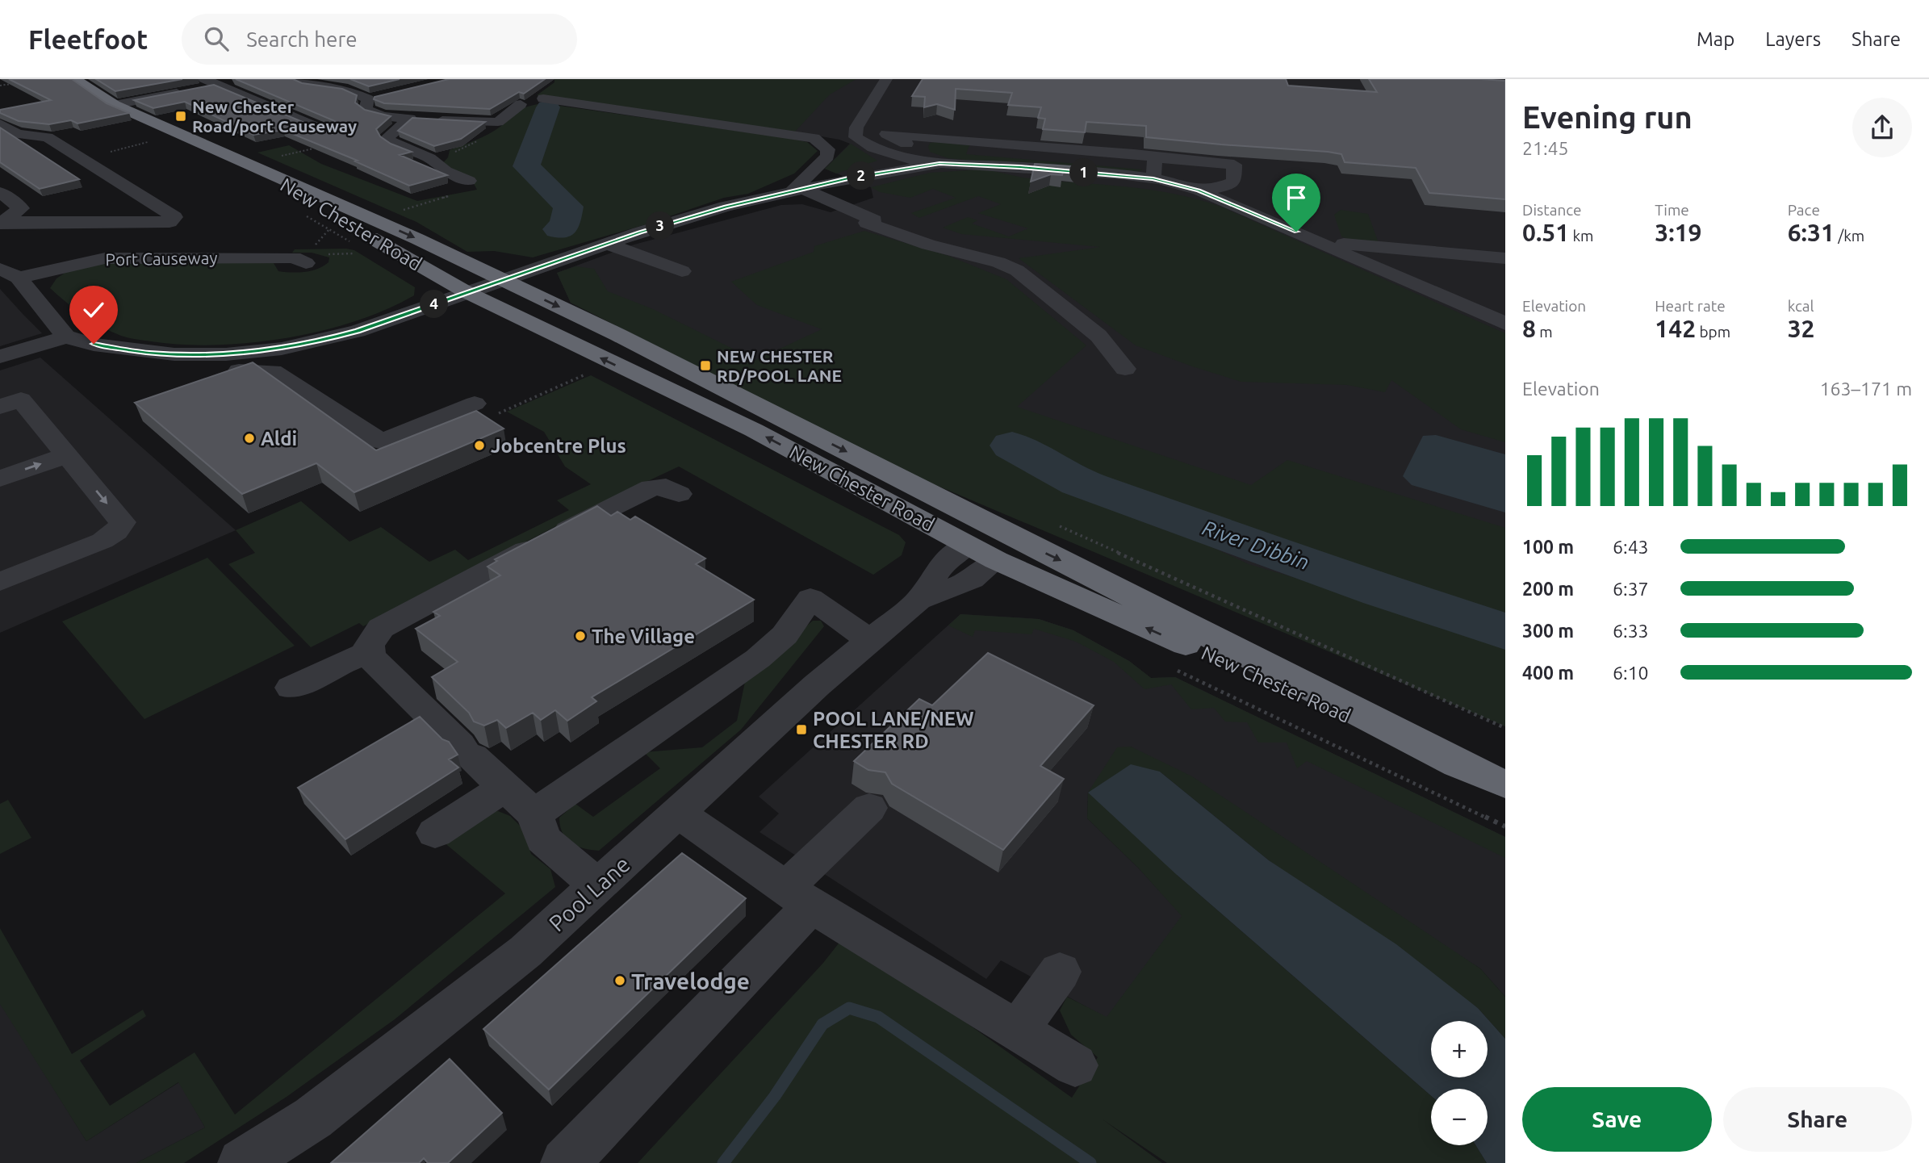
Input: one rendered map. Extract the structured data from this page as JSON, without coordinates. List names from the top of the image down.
{
  "streets": {
    "highway": ["New Chester Road"],
    "street": ["Port Causeway", "Pool Lane"]
  },
  "crossings": [
    ["New Chester Road", "Pool Lane"]
  ],
  "water": ["River Dibbin"],
  "places": {
    "transit": ["New Chester Road/port Causeway", "NEW CHESTER RD/POOL LANE", "POOL LANE/NEW CHESTER RD"],
    "other": [
      "Aldi",
      "Jobcentre Plus",
      "The Village",
      "Travelodge"
    ]
  },
  "page": {
    "header": "Fleetfoot",
    "search": "Search here",
    "nav": ["Map", "Layers", "Share"],
    "heading": ["Evening run", "21:45"],
    "pins": [
      "1",
      "2",
      "3",
      "4"
    ],
    "stats": [
      ["Distance", "0.51 km"],
      ["Time", "3:19"],
      ["Pace", "6:31 /km"],
      ["Elevation", "8 m"],
      ["Heart rate", "142 bpm"],
      ["kcal", "32"]
    ],
    "chart": ["Elevation", "163–171 m"],
    "list": [
      {
        "name": "100 m",
        "note": "6:43"
      },
      {
        "name": "200 m",
        "note": "6:37"
      },
      {
        "name": "300 m",
        "note": "6:33"
      },
      {
        "name": "400 m",
        "note": "6:10"
      }
    ],
    "map_buttons": ["+", "−"],
    "buttons": ["Save", "Share"]
  }
}
